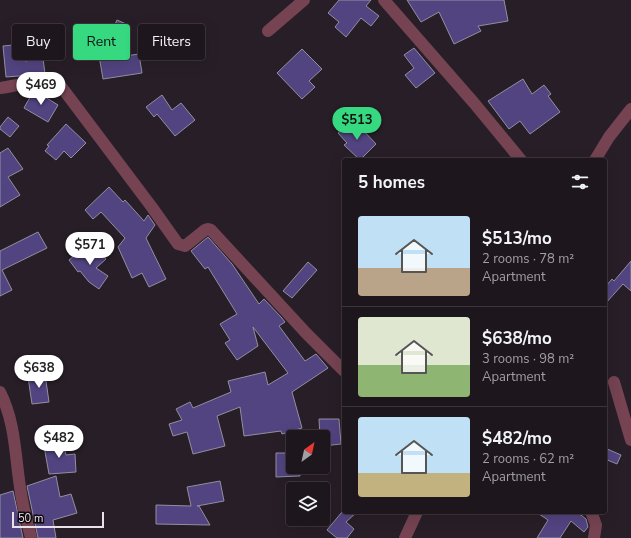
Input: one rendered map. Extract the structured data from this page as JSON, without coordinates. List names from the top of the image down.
{
  "scale_bar": "50 m",
  "north": "top right",
  "page": {
    "chip": ["Buy", "Rent", "Filters"],
    "price": [
      "$469",
      "$513",
      "$571",
      "$638",
      "$482"
    ],
    "heading": "5 homes",
    "list": [
      {
        "name": "$513/mo",
        "note": "2 rooms · 78 m² · Apartment"
      },
      {
        "name": "$638/mo",
        "note": "3 rooms · 98 m² · Apartment"
      },
      {
        "name": "$482/mo",
        "note": "2 rooms · 62 m² · Apartment"
      }
    ],
    "scale": "50 m"
  }
}
